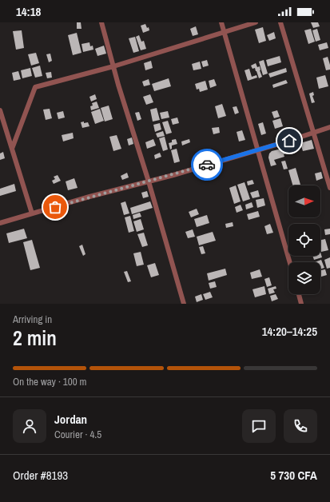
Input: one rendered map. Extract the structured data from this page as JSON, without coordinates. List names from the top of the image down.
{
  "north": "right",
  "page": {
    "status": "14:18",
    "heading": ["2 min", "Arriving in", "14:20–14:25"],
    "panel": [
      "Jordan",
      "Courier · 4.5",
      "Order #8193",
      "5 730 CFA"
    ],
    "bar": "On the way · 100 m"
  }
}
